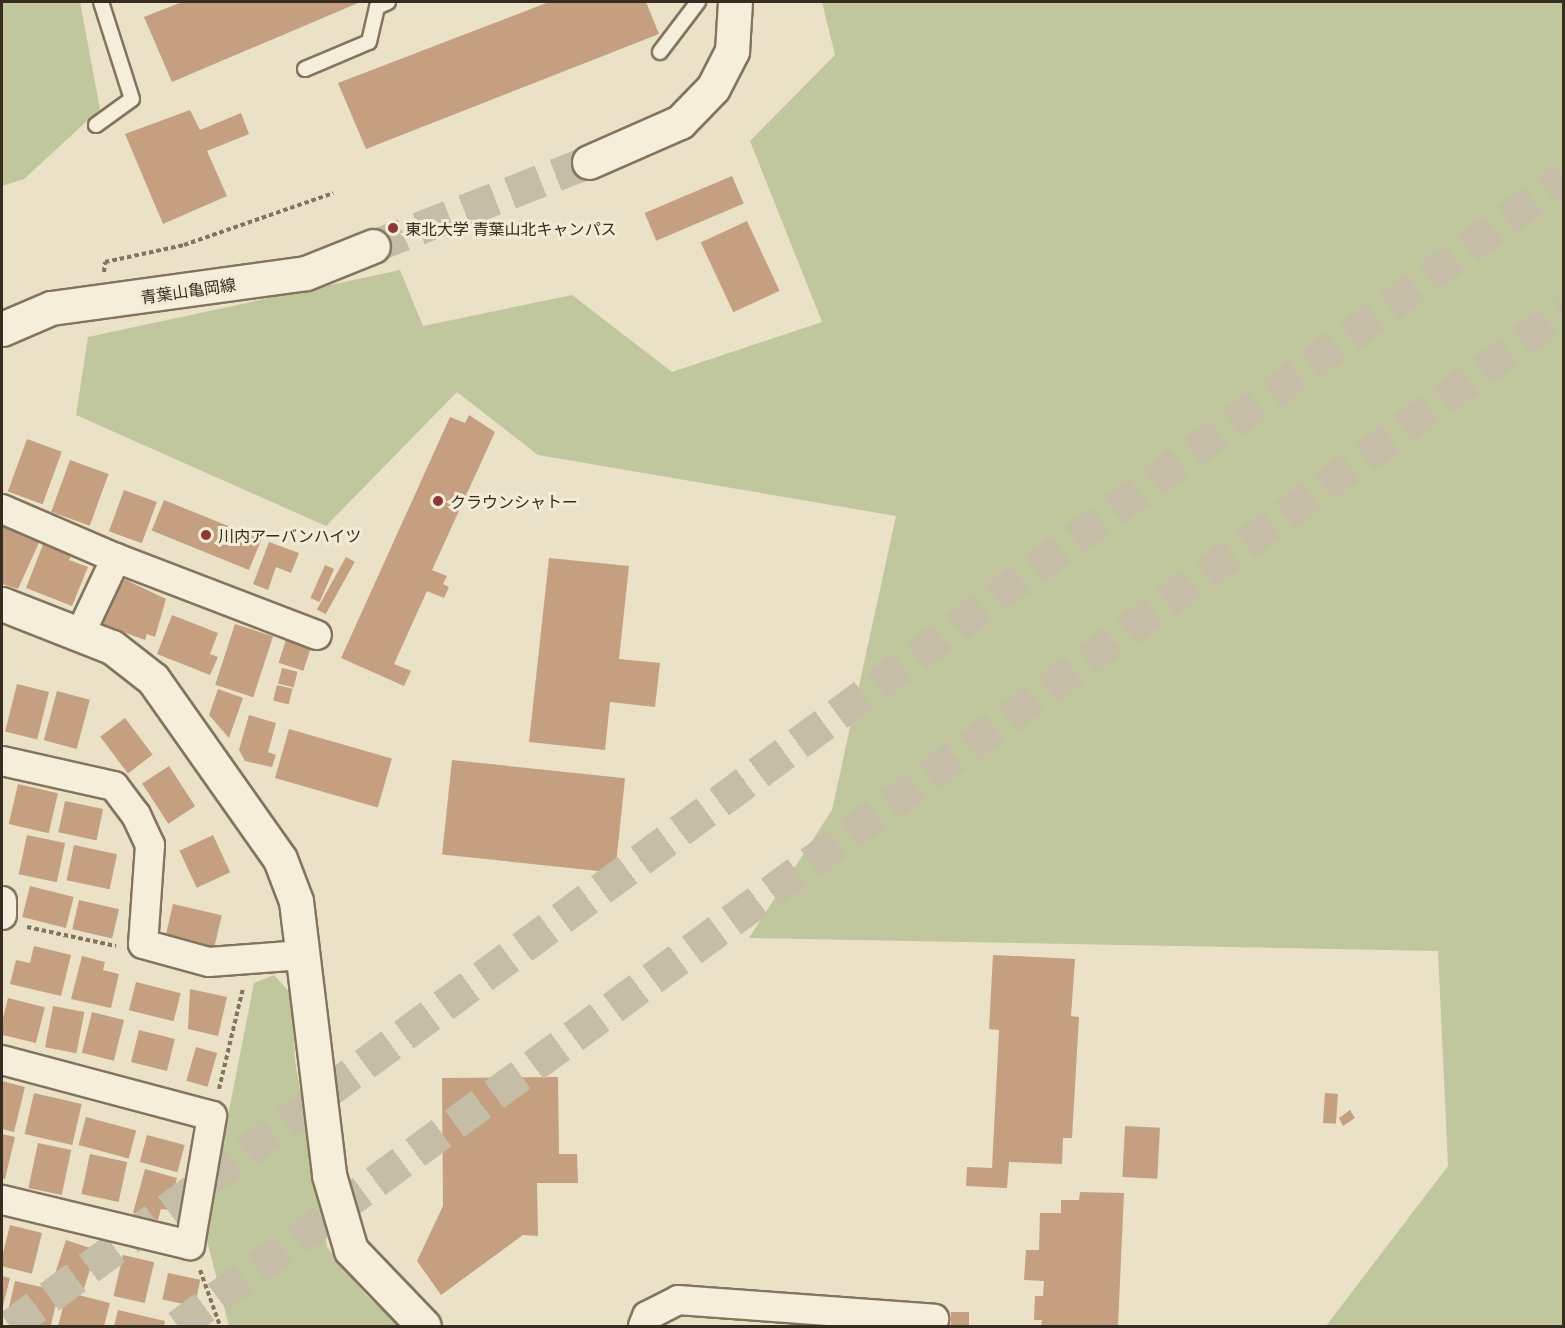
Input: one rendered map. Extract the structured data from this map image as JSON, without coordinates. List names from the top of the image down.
{
  "streets": {
    "street": ["青葉山亀岡線"]
  },
  "places": ["東北大学 青葉山北キャンパス", "クラウンシャトー", "川内アーバンハイツ"]
}
